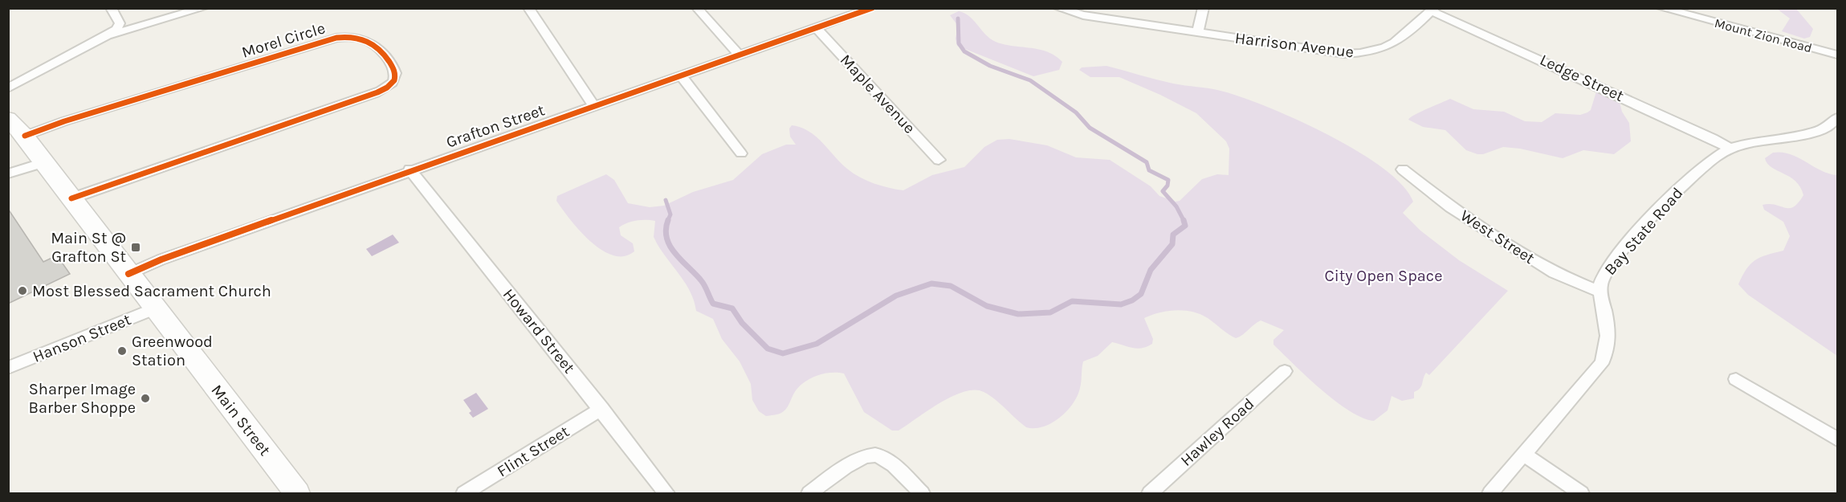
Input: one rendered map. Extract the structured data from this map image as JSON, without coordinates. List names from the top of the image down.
{
  "streets": {
    "main road": ["Main Street"],
    "street": [
      "Mount Zion Road",
      "Morel Circle",
      "Harrison Avenue",
      "Ledge Street",
      "Maple Avenue",
      "Grafton Street",
      "Bay State Road",
      "West Street",
      "Howard Street",
      "Hanson Street",
      "Hawley Road",
      "Flint Street"
    ]
  },
  "crossings": [
    ["Morel Circle", "Main Street"],
    ["Harrison Avenue", "Ledge Street"],
    ["Ledge Street", "Bay State Road"],
    ["Maple Avenue", "Grafton Street"],
    ["Grafton Street", "Howard Street"],
    ["Grafton Street", "Main Street"],
    ["Bay State Road", "West Street"],
    ["Howard Street", "Flint Street"],
    ["Hanson Street", "Main Street"]
  ],
  "parks": ["City Open Space"],
  "places": {
    "transit": ["Main St @ Grafton St"],
    "other": ["Most Blessed Sacrament Church", "Greenwood Station", "Sharper Image Barber Shoppe"]
  }
}
